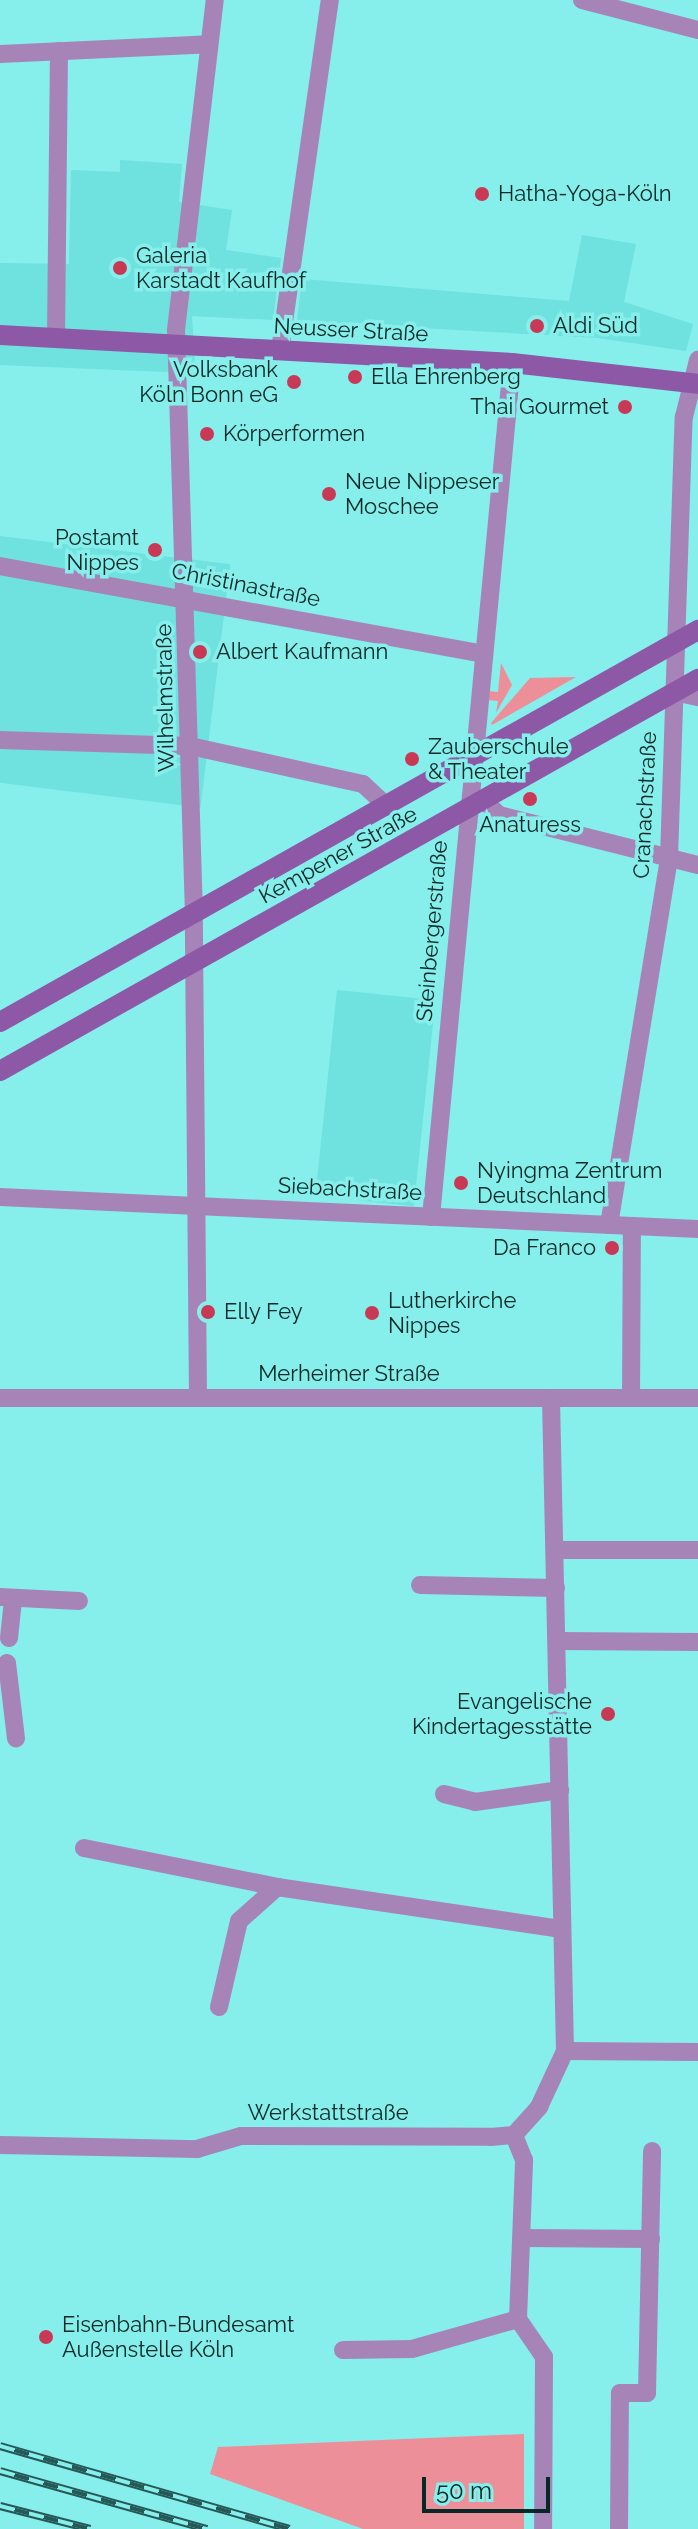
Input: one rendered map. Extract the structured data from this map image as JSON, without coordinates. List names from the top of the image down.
{
  "streets": {
    "main road": ["Neusser Straße", "Kempener Straße"],
    "street": [
      "Christinastraße",
      "Wilhelmstraße",
      "Cranachstraße",
      "Steinbergerstraße",
      "Siebachstraße",
      "Merheimer Straße",
      "Werkstattstraße"
    ]
  },
  "crossings": [
    ["Neusser Straße", "Wilhelmstraße"],
    ["Neusser Straße", "Cranachstraße"],
    ["Neusser Straße", "Steinbergerstraße"],
    ["Christinastraße", "Wilhelmstraße"],
    ["Christinastraße", "Steinbergerstraße"],
    ["Wilhelmstraße", "Kempener Straße"],
    ["Wilhelmstraße", "Siebachstraße"],
    ["Wilhelmstraße", "Merheimer Straße"],
    ["Cranachstraße", "Kempener Straße"],
    ["Cranachstraße", "Siebachstraße"],
    ["Kempener Straße", "Steinbergerstraße"],
    ["Steinbergerstraße", "Siebachstraße"]
  ],
  "places": [
    "Hatha-Yoga-Köln",
    "Galeria Karstadt Kaufhof",
    "Aldi Süd",
    "Ella Ehrenberg",
    "Volksbank Köln Bonn eG",
    "Thai Gourmet",
    "Körperformen",
    "Neue Nippeser Moschee",
    "Postamt Nippes",
    "Albert Kaufmann",
    "Zauberschule & Theater",
    "Anaturess",
    "Nyingma Zentrum Deutschland",
    "Da Franco",
    "Elly Fey",
    "Lutherkirche Nippes",
    "Evangelische Kindertagesstätte",
    "Eisenbahn-Bundesamt Außenstelle Köln"
  ],
  "scale_bar": "50 m"
}
